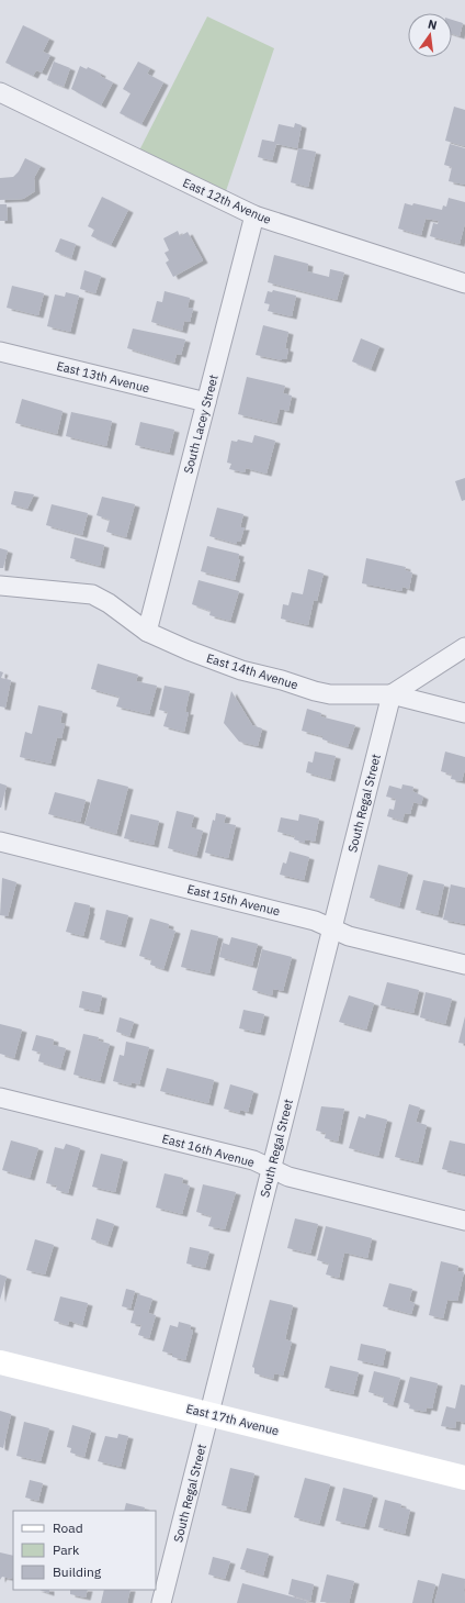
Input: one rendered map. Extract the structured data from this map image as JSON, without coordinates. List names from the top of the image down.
{
  "streets": {
    "street": [
      "East 12th Avenue",
      "East 13th Avenue",
      "South Lacey Street",
      "East 14th Avenue",
      "South Regal Street",
      "East 15th Avenue",
      "East 16th Avenue",
      "East 17th Avenue"
    ]
  },
  "crossings": [
    ["East 12th Avenue", "South Lacey Street"],
    ["East 13th Avenue", "South Lacey Street"],
    ["South Lacey Street", "East 14th Avenue"],
    ["East 14th Avenue", "South Regal Street"],
    ["South Regal Street", "East 15th Avenue"],
    ["South Regal Street", "East 16th Avenue"],
    ["South Regal Street", "East 17th Avenue"]
  ],
  "legend": ["Road", "Park", "Building"],
  "north": "top"
}
